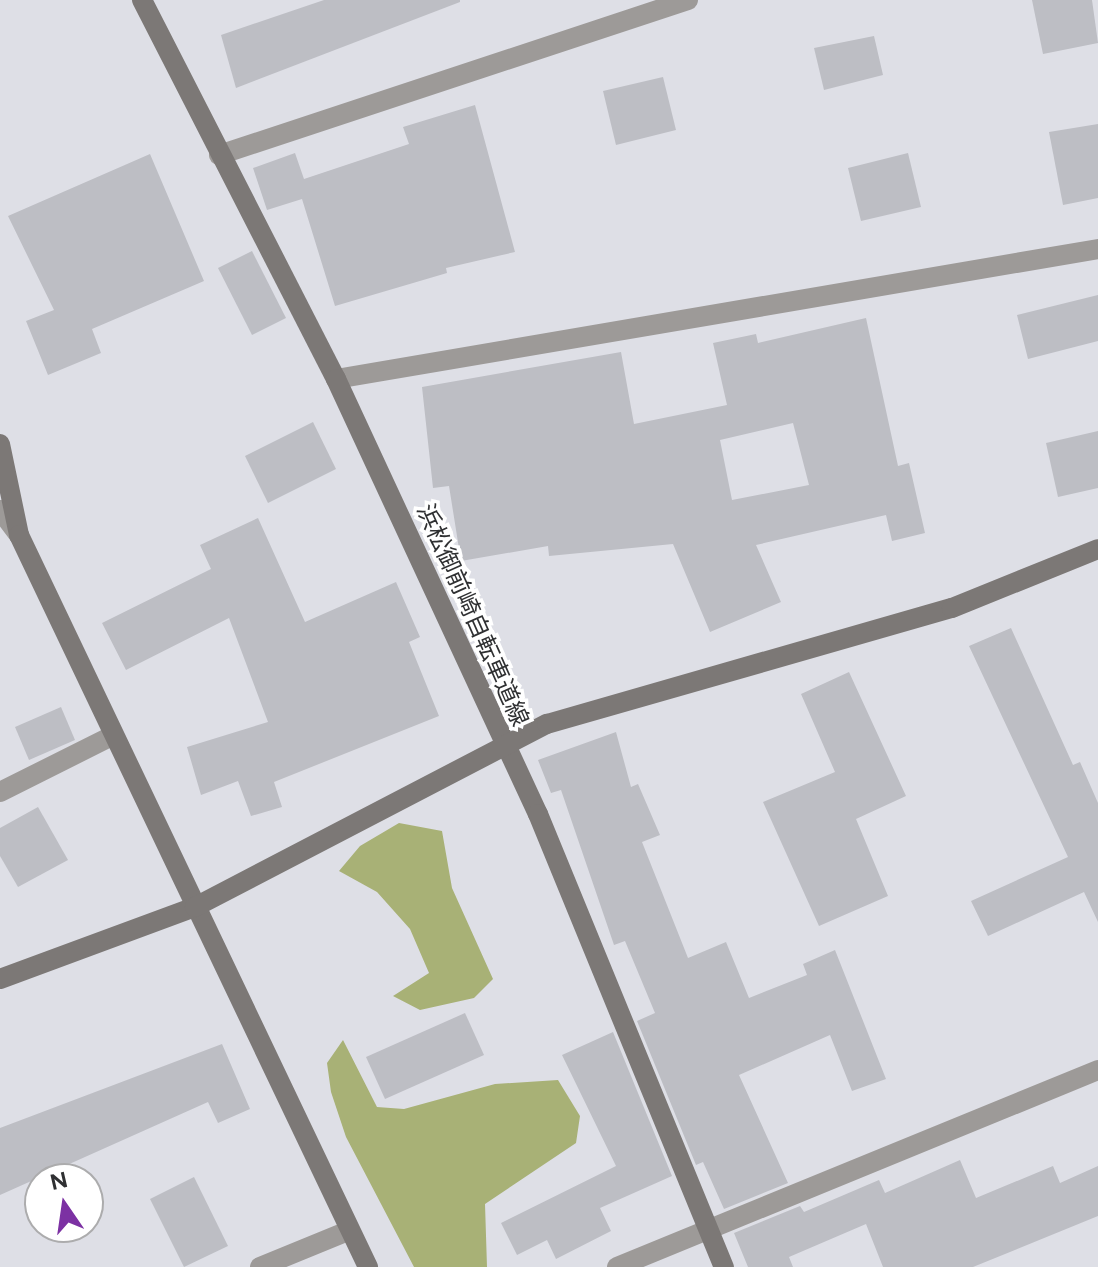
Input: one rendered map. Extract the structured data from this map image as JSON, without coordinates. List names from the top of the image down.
{
  "streets": {
    "street": ["浜松御前崎自転車道線"]
  },
  "north": "top"
}
